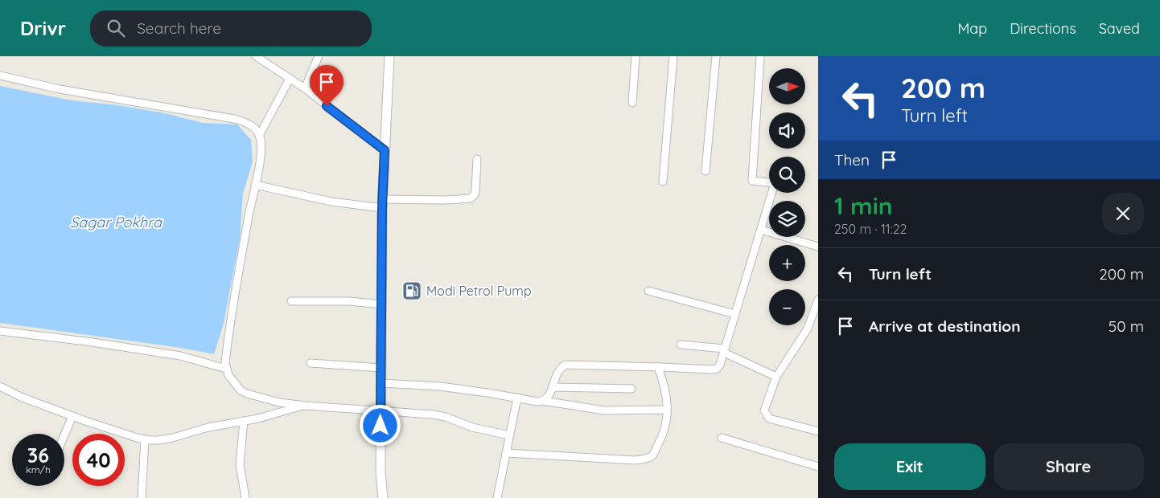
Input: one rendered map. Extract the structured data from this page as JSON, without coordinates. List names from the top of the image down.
{
  "water": ["Sagar Pokhra"],
  "places": {
    "fuel station": ["Modi Petrol Pump"]
  },
  "north": "right",
  "page": {
    "header": "Drivr",
    "search": "Search here",
    "nav": ["Map", "Directions", "Saved"],
    "turn": ["200 m", "Turn left"],
    "map_buttons": ["+", "−"],
    "then": "Then",
    "heading": ["1 min", "250 m · 11:22"],
    "list": [
      {
        "name": "Turn left",
        "value": "200 m"
      },
      {
        "name": "Arrive at destination",
        "value": "50 m"
      }
    ],
    "speed": "36 km/h",
    "limit": "40",
    "buttons": ["Exit", "Share"]
  }
}
